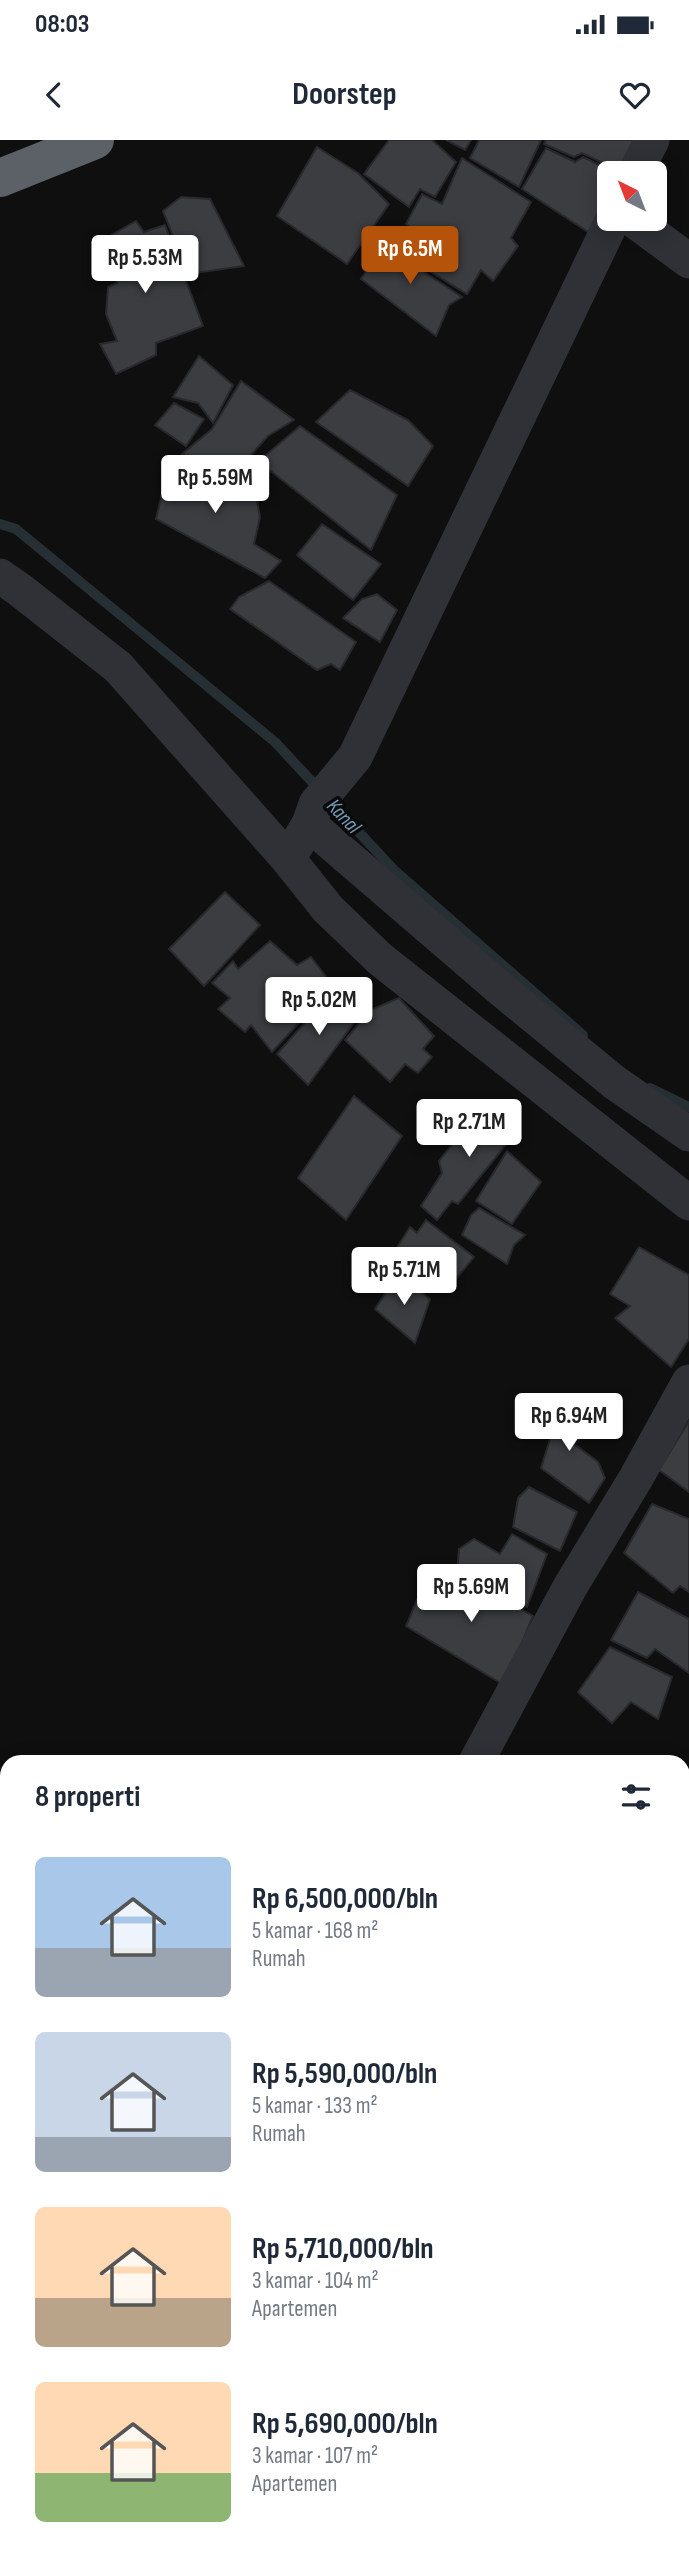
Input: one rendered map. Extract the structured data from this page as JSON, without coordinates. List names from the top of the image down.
{
  "water": ["Kanal"],
  "north": "top left",
  "page": {
    "status": "08:03",
    "header": "Doorstep",
    "price": [
      "Rp 6.5M",
      "Rp 5.53M",
      "Rp 5.59M",
      "Rp 5.02M",
      "Rp 2.71M",
      "Rp 5.71M",
      "Rp 6.94M",
      "Rp 5.69M"
    ],
    "heading": "8 properti",
    "list": [
      {
        "name": "Rp 6,500,000/bln",
        "note": "5 kamar · 168 m² · Rumah"
      },
      {
        "name": "Rp 5,590,000/bln",
        "note": "5 kamar · 133 m² · Rumah"
      },
      {
        "name": "Rp 5,710,000/bln",
        "note": "3 kamar · 104 m² · Apartemen"
      },
      {
        "name": "Rp 5,690,000/bln",
        "note": "3 kamar · 107 m² · Apartemen"
      }
    ]
  }
}
